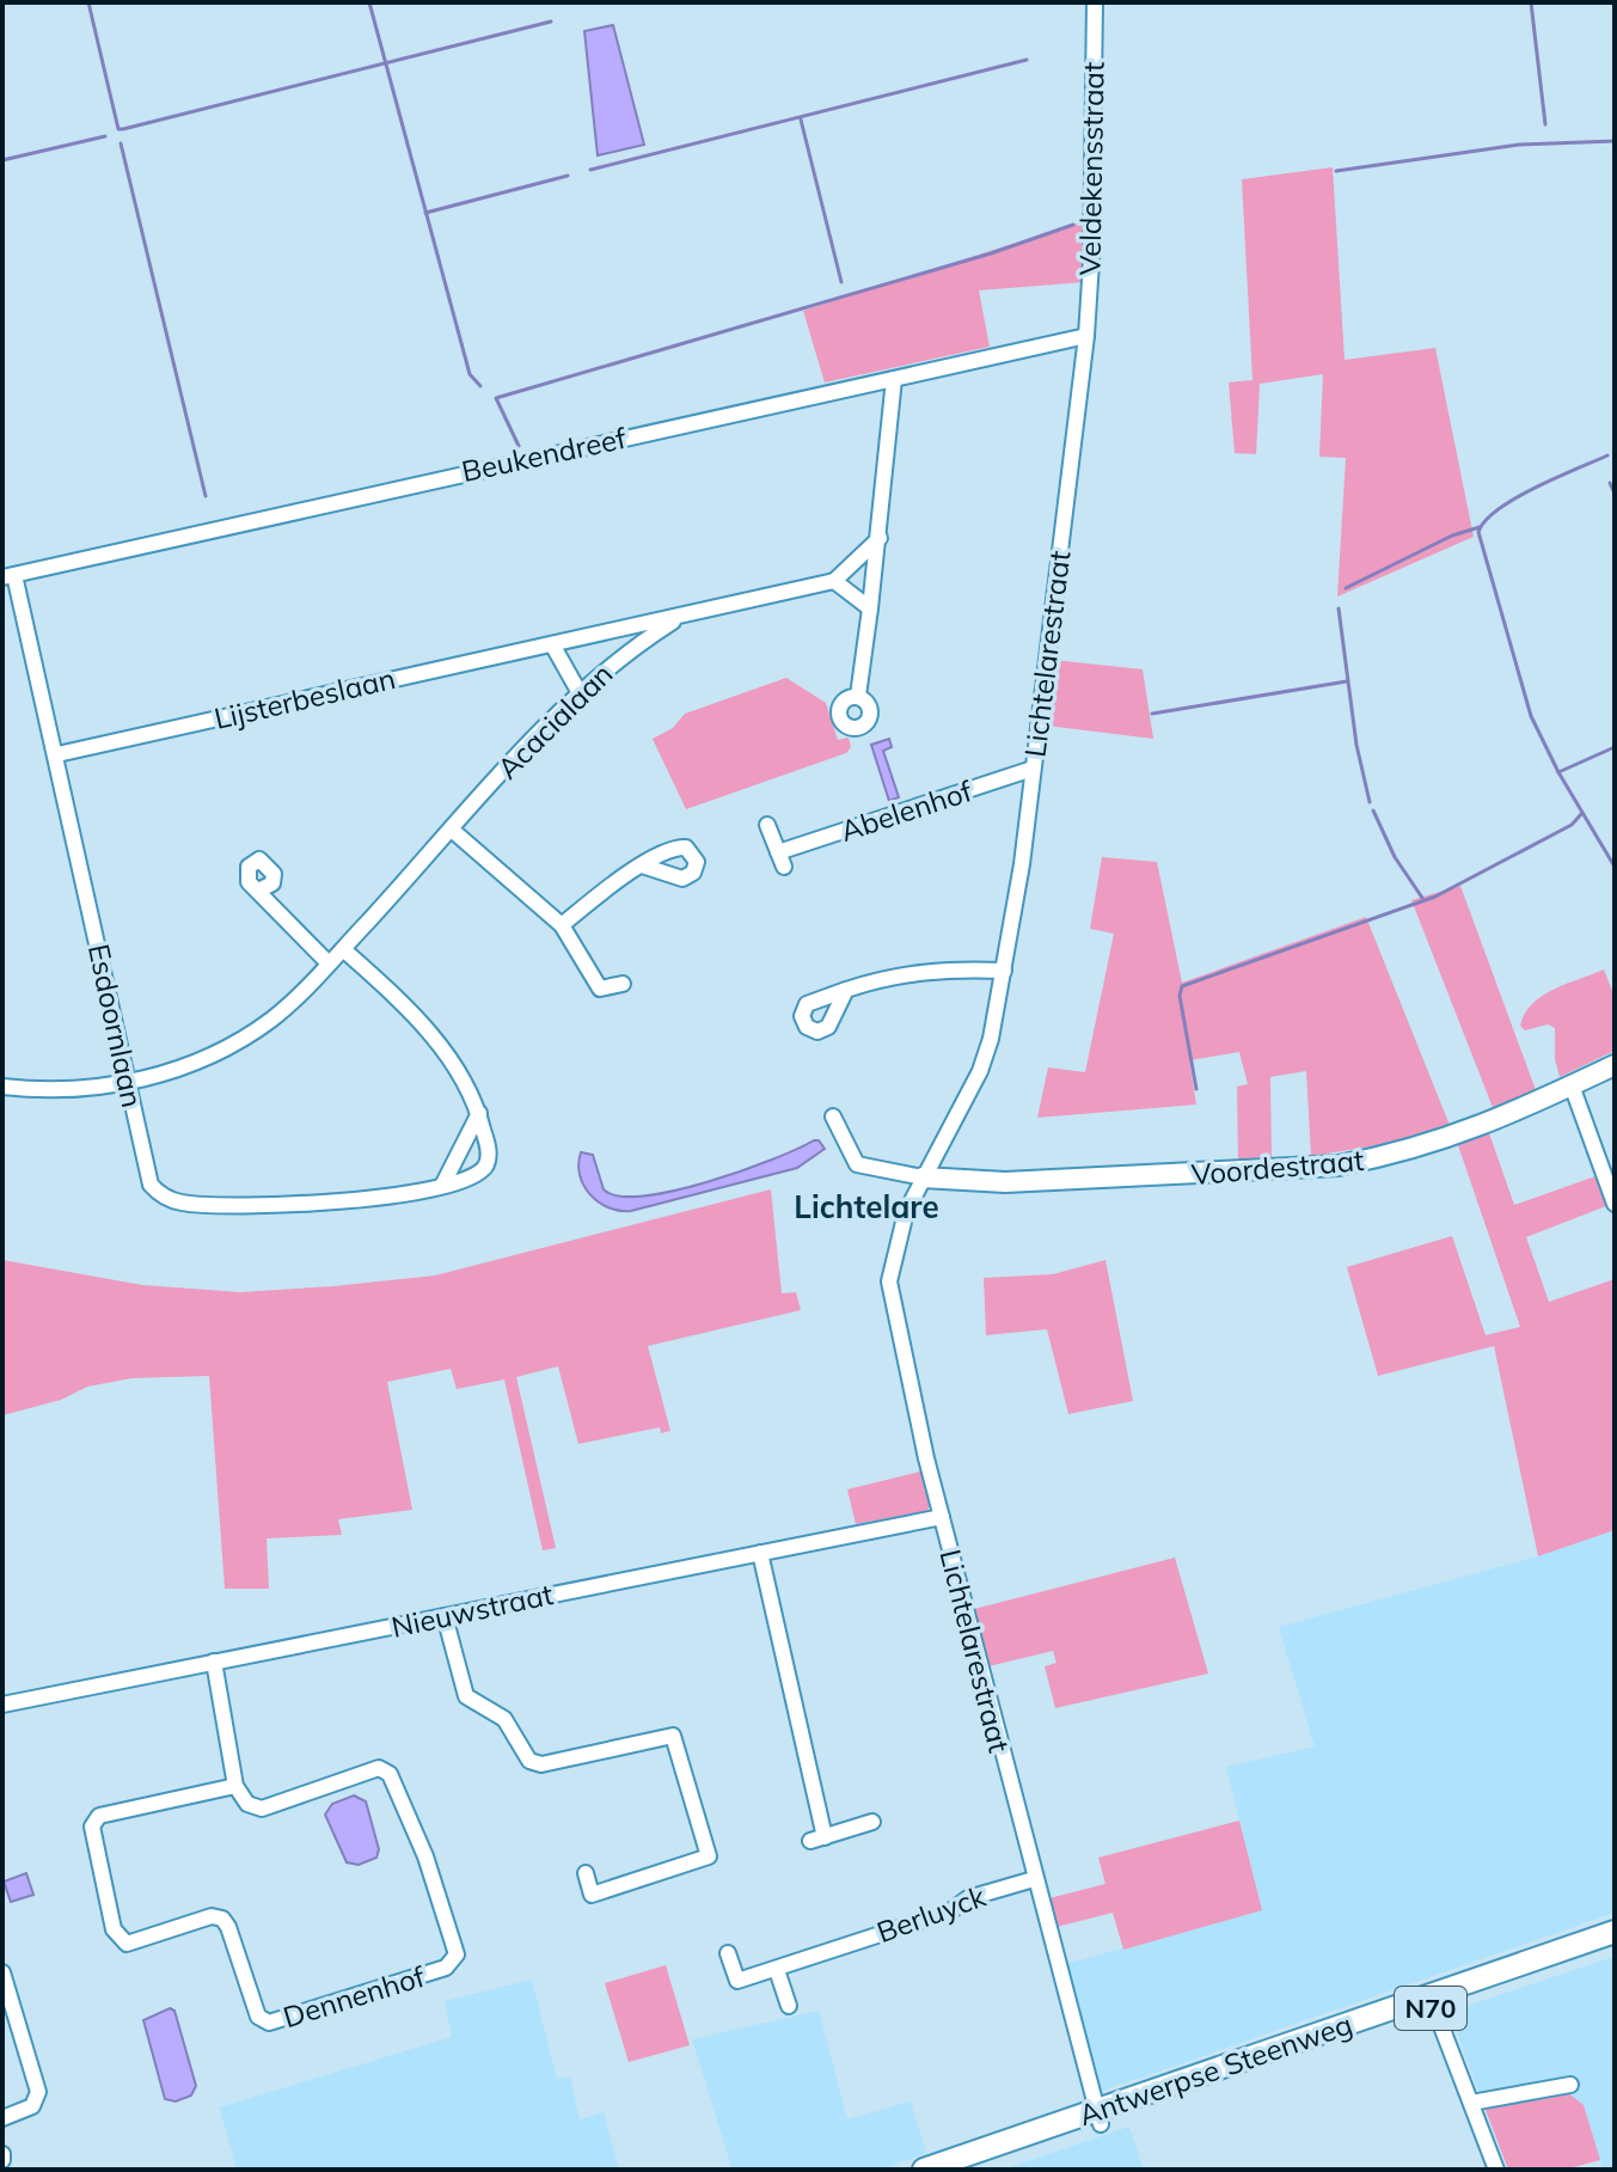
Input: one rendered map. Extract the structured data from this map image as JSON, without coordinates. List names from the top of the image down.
{
  "streets": {
    "main road": ["N70", "Antwerpse Steenweg"],
    "street": [
      "Veldekensstraat",
      "Beukendreef",
      "Lichtelarestraat",
      "Lijsterbeslaan",
      "Acacialaan",
      "Abelenhof",
      "Esdoornlaan",
      "Voordestraat",
      "Nieuwstraat",
      "Berluyck",
      "Dennenhof"
    ]
  },
  "crossings": [
    ["Veldekensstraat", "Beukendreef"],
    ["Veldekensstraat", "Lichtelarestraat"],
    ["Beukendreef", "Lichtelarestraat"],
    ["Beukendreef", "Esdoornlaan"],
    ["Lichtelarestraat", "Abelenhof"],
    ["Lichtelarestraat", "Voordestraat"],
    ["Lichtelarestraat", "Nieuwstraat"],
    ["Lichtelarestraat", "Berluyck"],
    ["Lichtelarestraat", "Antwerpse Steenweg"],
    ["Lijsterbeslaan", "Acacialaan"],
    ["Lijsterbeslaan", "Esdoornlaan"],
    ["Acacialaan", "Esdoornlaan"]
  ],
  "districts": ["Lichtelare"]
}
